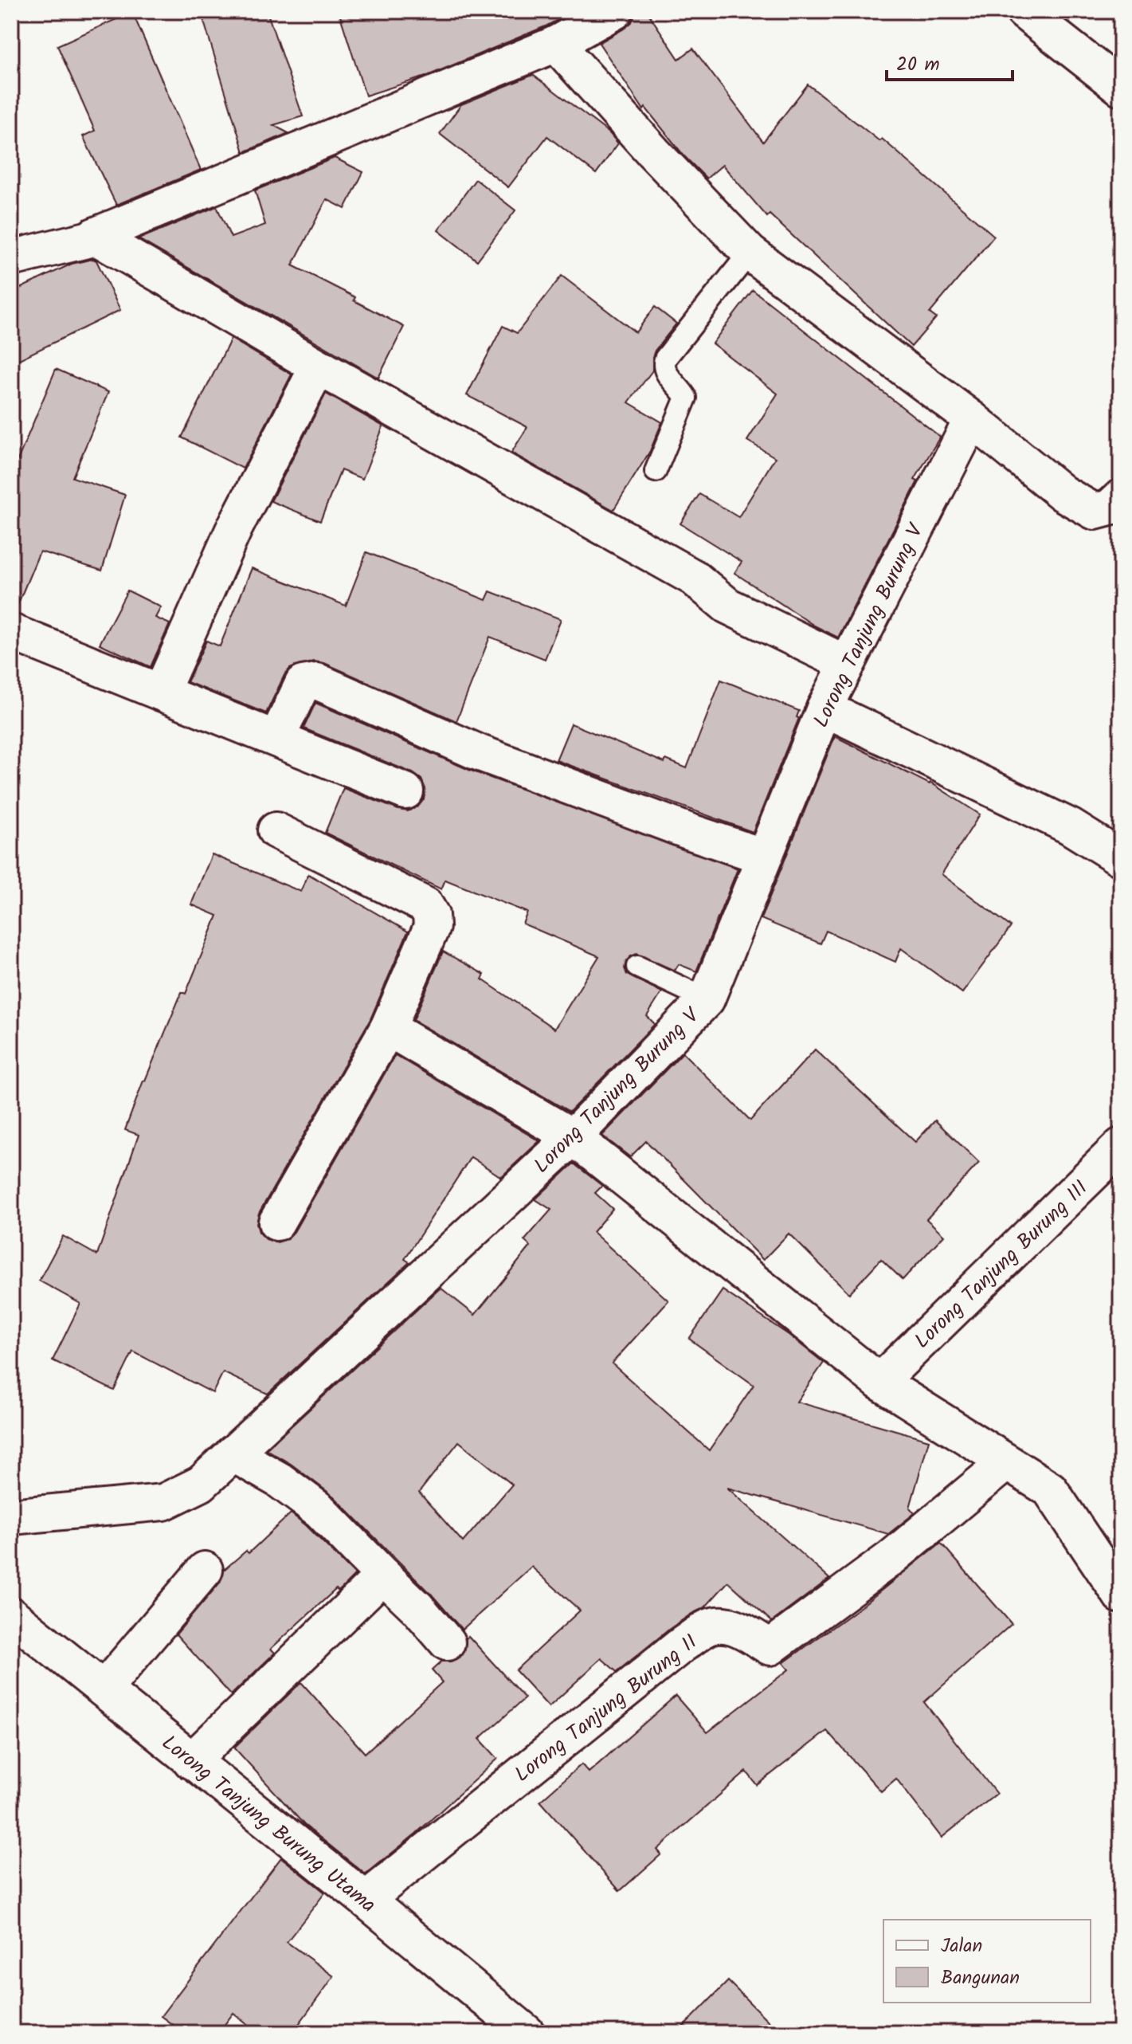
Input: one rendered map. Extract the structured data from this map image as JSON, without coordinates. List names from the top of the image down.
{
  "streets": {
    "street": [
      "Lorong Tanjung Burung V",
      "Lorong Tanjung Burung III",
      "Lorong Tanjung Burung II",
      "Lorong Tanjung Burung Utama"
    ]
  },
  "crossings": [
    ["Lorong Tanjung Burung II", "Lorong Tanjung Burung Utama"]
  ],
  "legend": ["Jalan", "Bangunan"],
  "scale_bar": "20 m"
}
